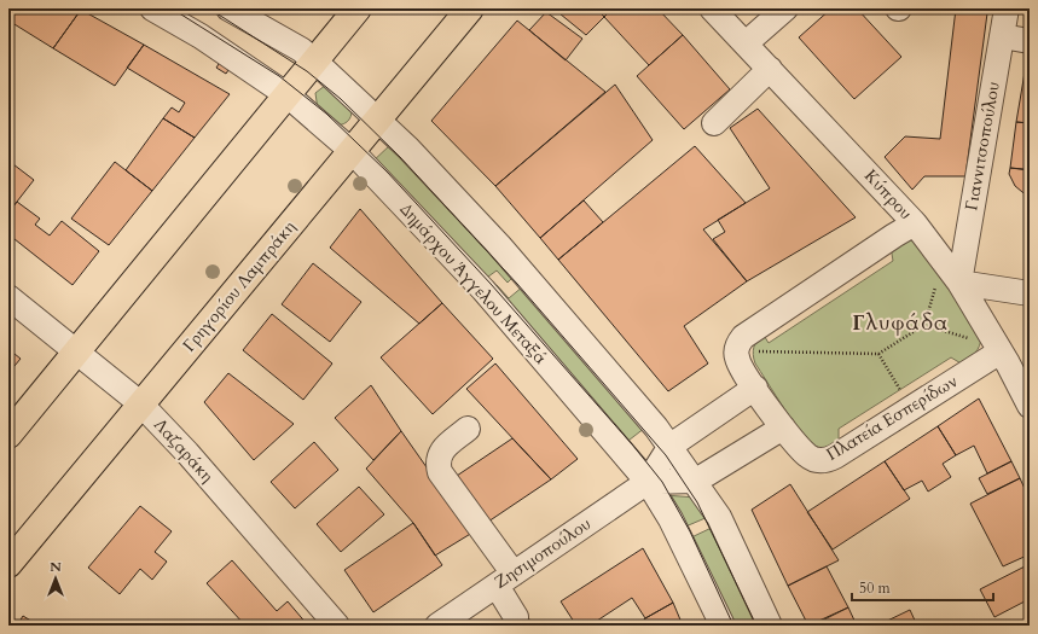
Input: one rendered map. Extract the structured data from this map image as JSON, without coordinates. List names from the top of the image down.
{
  "streets": {
    "main road": ["Γρηγορίου Λαμπράκη"],
    "street": [
      "Γιαννιτσοπούλου",
      "Κύπρου",
      "Δημάρχου Άγγελου Μεταξά",
      "Πλατεία Εσπερίδων",
      "Λαζαράκη",
      "Ζησιμοπούλου"
    ]
  },
  "crossings": [
    ["Γιαννιτσοπούλου", "Κύπρου"],
    ["Κύπρου", "Πλατεία Εσπερίδων"],
    ["Δημάρχου Άγγελου Μεταξά", "Γρηγορίου Λαμπράκη"],
    ["Δημάρχου Άγγελου Μεταξά", "Ζησιμοπούλου"],
    ["Γρηγορίου Λαμπράκη", "Λαζαράκη"],
    ["Πλατεία Εσπερίδων", "Ζησιμοπούλου"]
  ],
  "districts": ["Γλυφάδα"],
  "scale_bar": "50 m",
  "north": "top"
}
